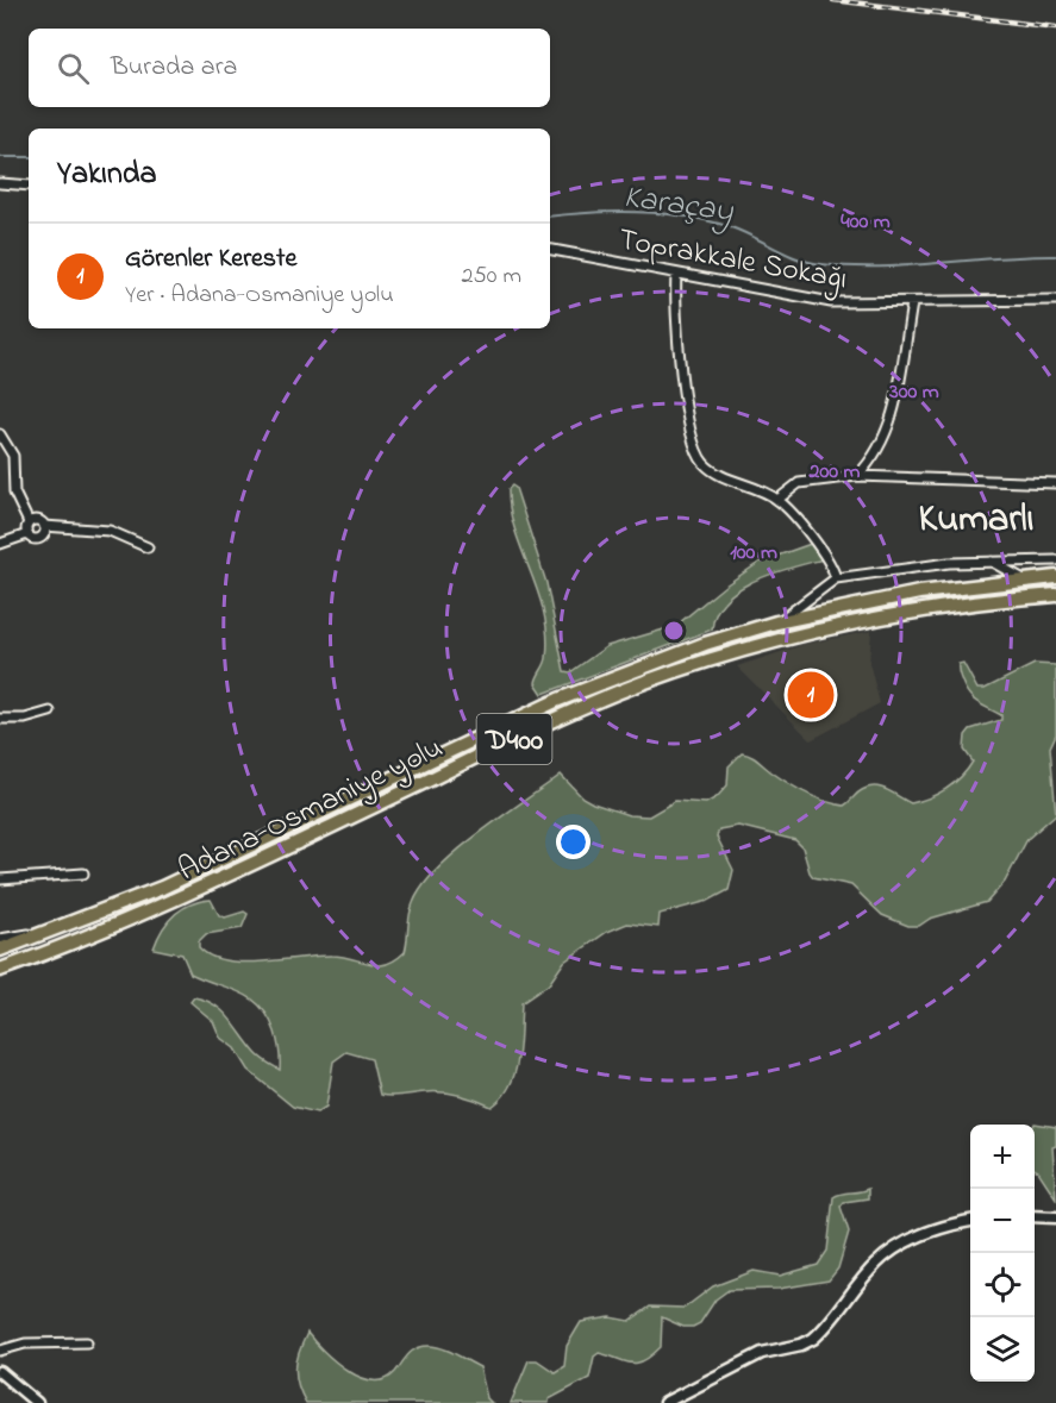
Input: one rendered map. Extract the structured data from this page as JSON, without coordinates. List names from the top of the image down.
{
  "streets": {
    "highway": ["D400", "Adana-Osmaniye yolu"],
    "street": ["Toprakkale Sokağı"]
  },
  "districts": ["Kumarlı"],
  "water": ["Karaçay"],
  "page": {
    "search": "Burada ara",
    "heading": "Yakında",
    "list": [
      {
        "mark": "1",
        "name": "Görenler Kereste",
        "note": "Yer · Adana-Osmaniye yolu",
        "value": "250 m"
      }
    ],
    "pins": "1",
    "map_buttons": ["+", "−"]
  },
  "rings": [
    "400 m",
    "300 m",
    "200 m",
    "100 m"
  ]
}
